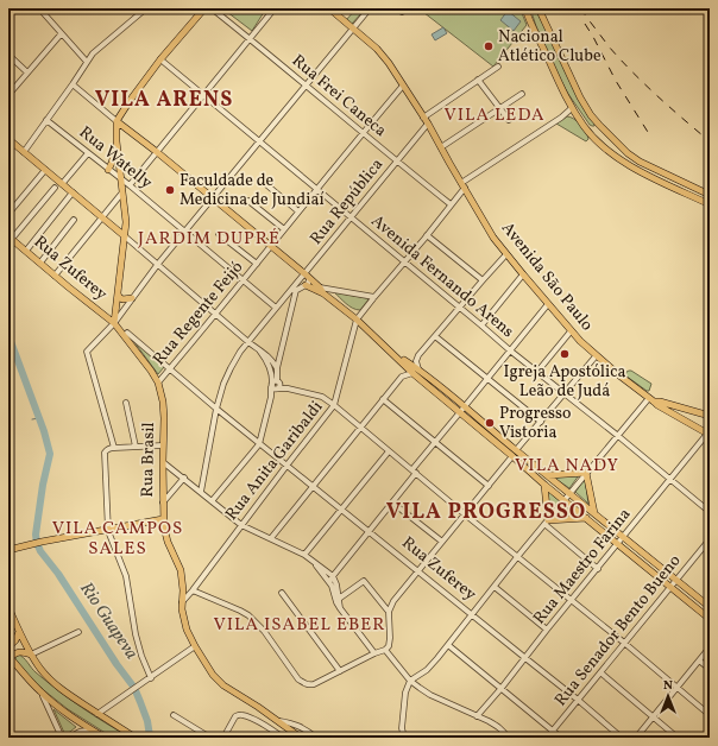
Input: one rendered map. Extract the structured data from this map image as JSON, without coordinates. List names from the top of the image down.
{
  "streets": {
    "main road": ["Rua Zuferey", "Avenida São Paulo", "Rua Brasil"],
    "street": [
      "Rua Frei Caneca",
      "Rua Watelly",
      "Rua República",
      "Avenida Fernando Arens",
      "Rua Regente Feijó",
      "Rua Anita Garibaldi",
      "Rua Maestro Farina",
      "Rua Senador Bento Bueno"
    ]
  },
  "crossings": [
    ["Rua Frei Caneca", "Rua República"],
    ["Rua Frei Caneca", "Rua Regente Feijó"],
    ["Rua Watelly", "Rua Regente Feijó"],
    ["Rua República", "Avenida Fernando Arens"],
    ["Rua República", "Avenida São Paulo"],
    ["Rua Zuferey", "Rua Regente Feijó"],
    ["Rua Zuferey", "Rua Brasil"],
    ["Rua Zuferey", "Rua Anita Garibaldi"],
    ["Rua Zuferey", "Rua Maestro Farina"],
    ["Rua Zuferey", "Rua Senador Bento Bueno"],
    ["Avenida Fernando Arens", "Rua Regente Feijó"],
    ["Avenida Fernando Arens", "Rua Maestro Farina"],
    ["Avenida São Paulo", "Rua Regente Feijó"],
    ["Avenida São Paulo", "Rua Maestro Farina"],
    ["Rua Regente Feijó", "Rua Brasil"],
    ["Rua Brasil", "Rua Anita Garibaldi"]
  ],
  "districts": [
    "VILA ARENS",
    "VILA LEDA",
    "JARDIM DUPRÉ",
    "VILA NADY",
    "VILA PROGRESSO",
    "VILA CAMPOS SALES",
    "VILA ISABEL EBER"
  ],
  "water": ["Rio Guapeva"],
  "places": [
    "Nacional Atlético Clube",
    "Faculdade de Medicina de Jundiaí",
    "Igreja Apostólica Leão de Judá",
    "Progresso Vistoria"
  ],
  "north": "top"
}
